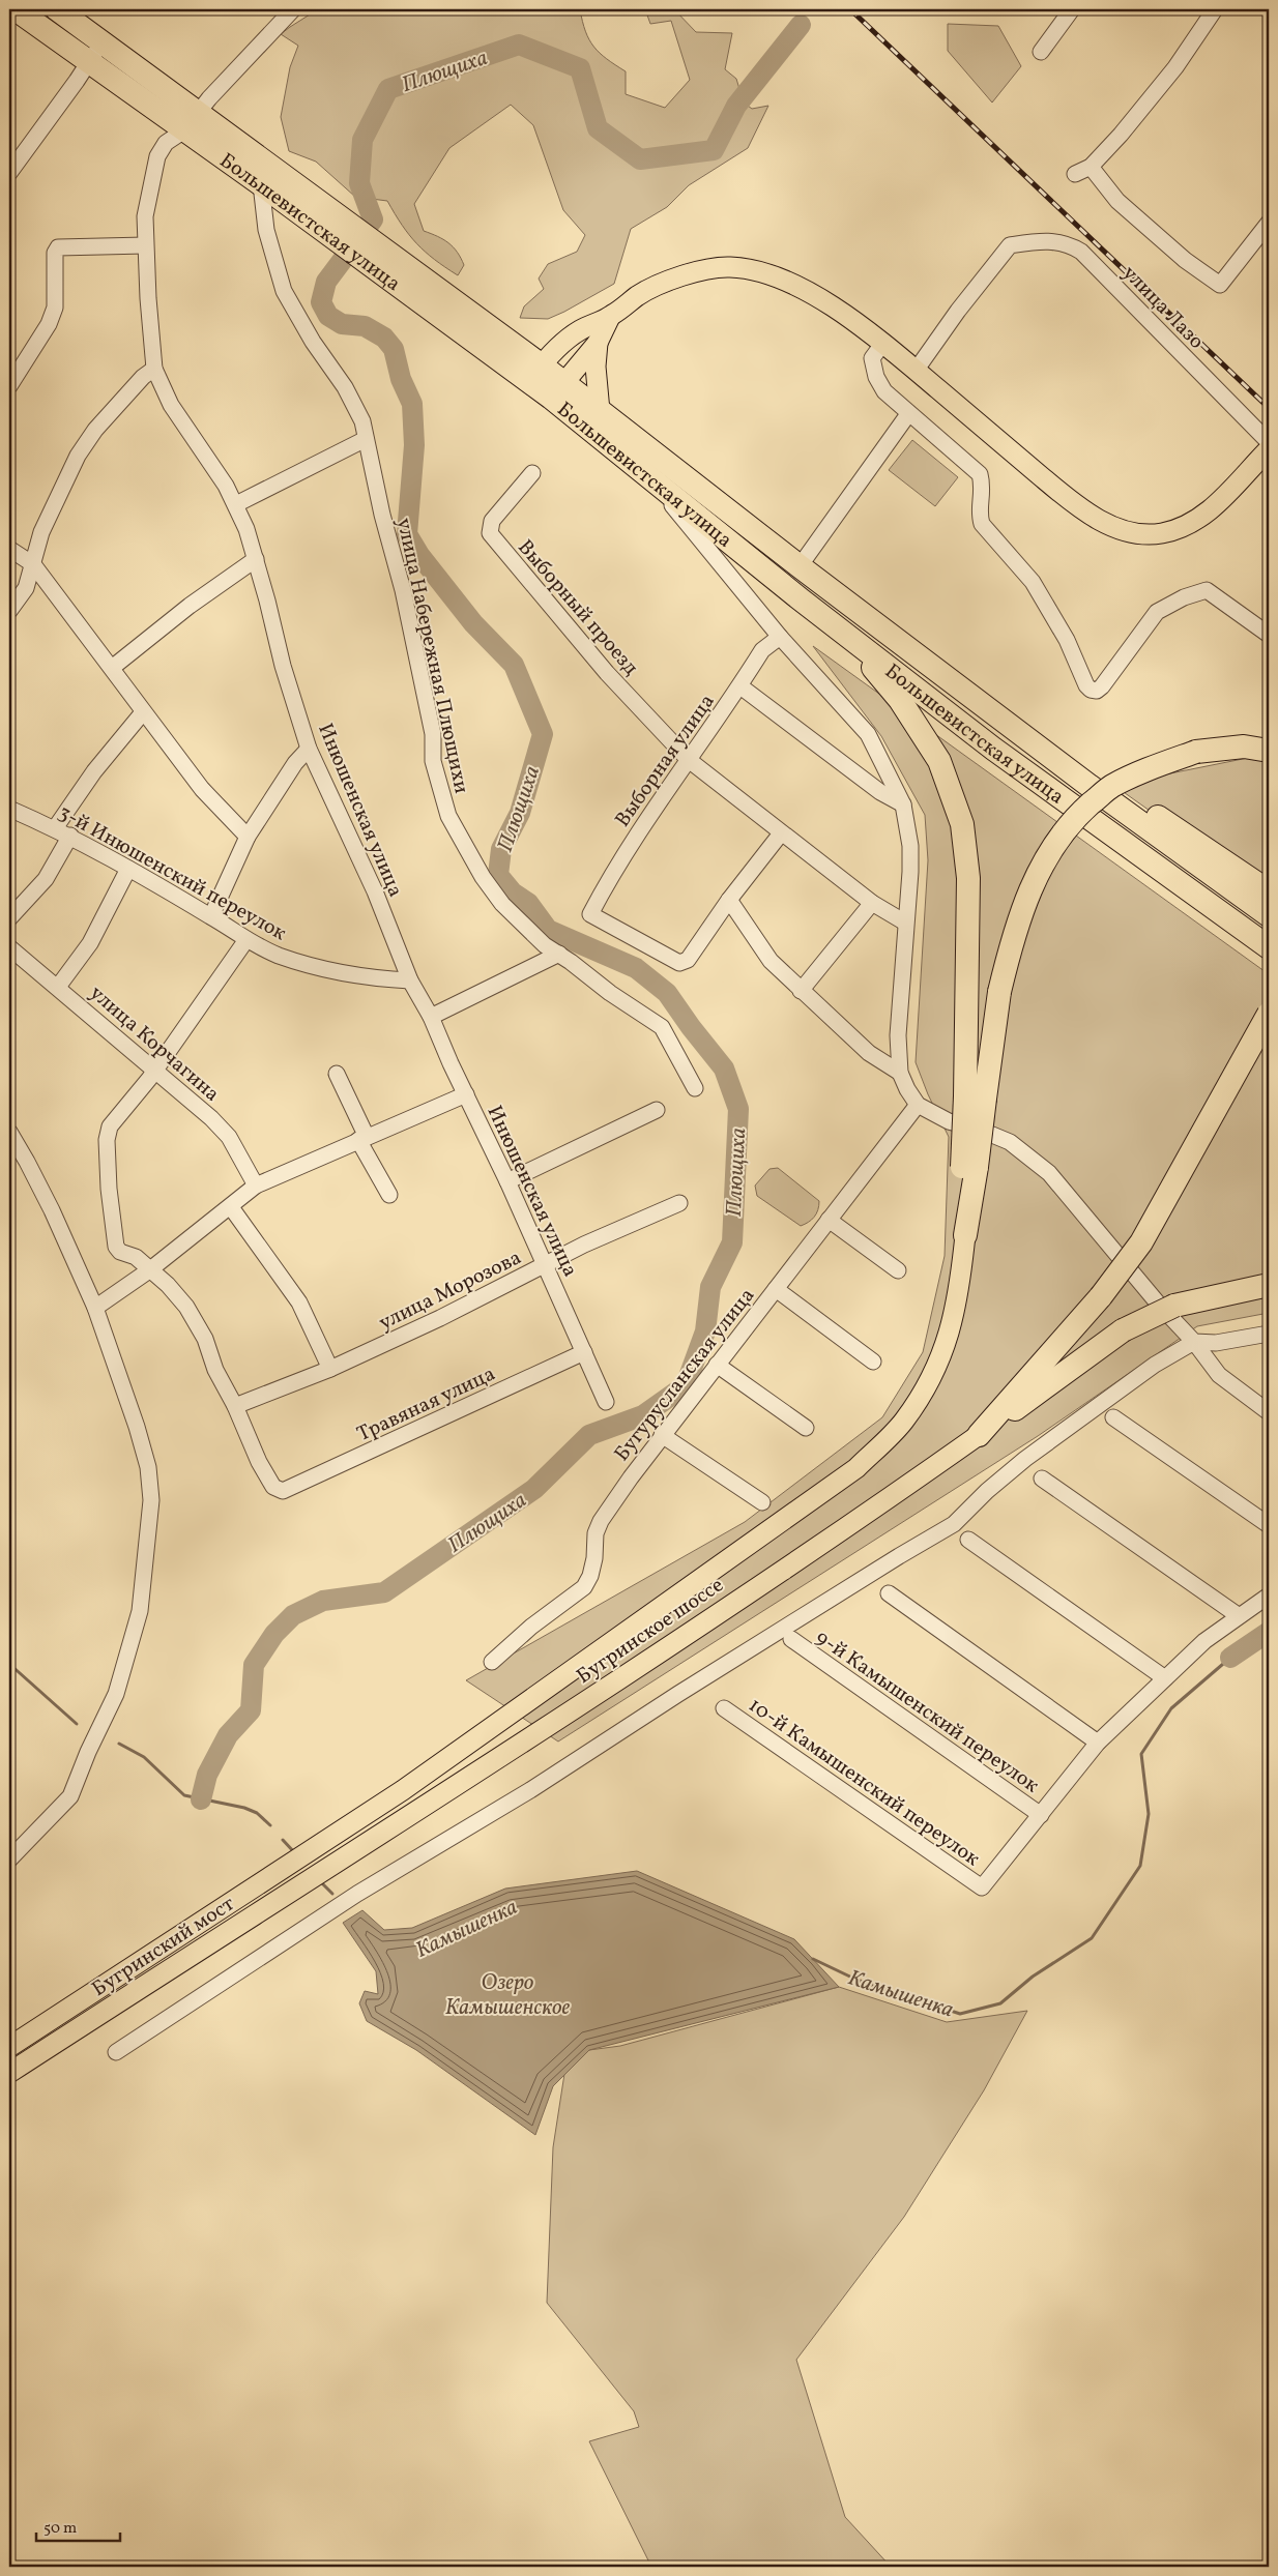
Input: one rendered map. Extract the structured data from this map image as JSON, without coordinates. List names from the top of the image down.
{
  "streets": {
    "highway": ["Большевистская улица"],
    "main road": ["Бугринское шоссе", "Бугринский мост"],
    "street": [
      "улица Лазо",
      "Выборный проезд",
      "улица Набережная Плющихи",
      "Выборная улица",
      "Инюшенская улица",
      "3-й Инюшенский переулок",
      "улица Корчагина",
      "улица Морозова",
      "Бугурусланская улица",
      "Травяная улица",
      "9-й Камышенский переулок",
      "10-й Камышенский переулок"
    ]
  },
  "crossings": [
    ["Большевистская улица", "улица Набережная Плющихи"],
    ["Большевистская улица", "Инюшенская улица"],
    ["Выборный проезд", "Выборная улица"],
    ["Инюшенская улица", "3-й Инюшенский переулок"],
    ["Инюшенская улица", "улица Морозова"],
    ["Инюшенская улица", "Травяная улица"],
    ["улица Морозова", "Травяная улица"],
    ["Бугринское шоссе", "Бугринский мост"],
    ["9-й Камышенский переулок", "10-й Камышенский переулок"]
  ],
  "water": ["Плющиха", "Камышенка", "Озеро Камышенское"],
  "scale_bar": "50 m"
}
